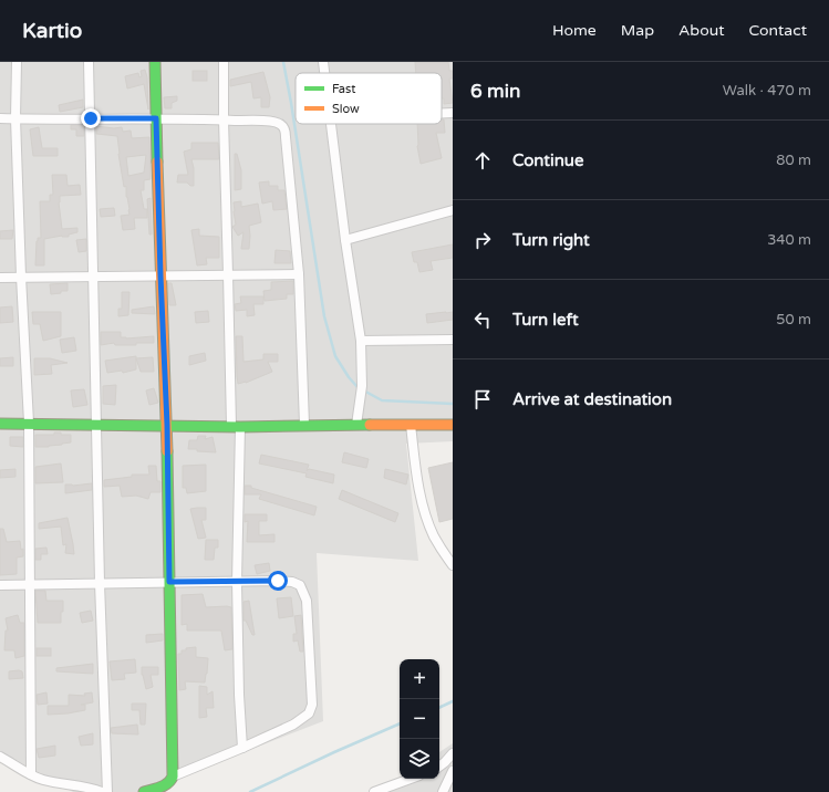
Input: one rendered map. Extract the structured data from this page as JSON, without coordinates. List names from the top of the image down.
{
  "legend": ["Fast", "Slow"],
  "page": {
    "header": "Kartio",
    "nav": [
      "Home",
      "Map",
      "About",
      "Contact"
    ],
    "heading": ["6 min", "Walk · 470 m"],
    "list": [
      ["Continue", "80 m"],
      ["Turn right", "340 m"],
      ["Turn left", "50 m"],
      "Arrive at destination"
    ],
    "map_buttons": ["+", "−"]
  }
}
